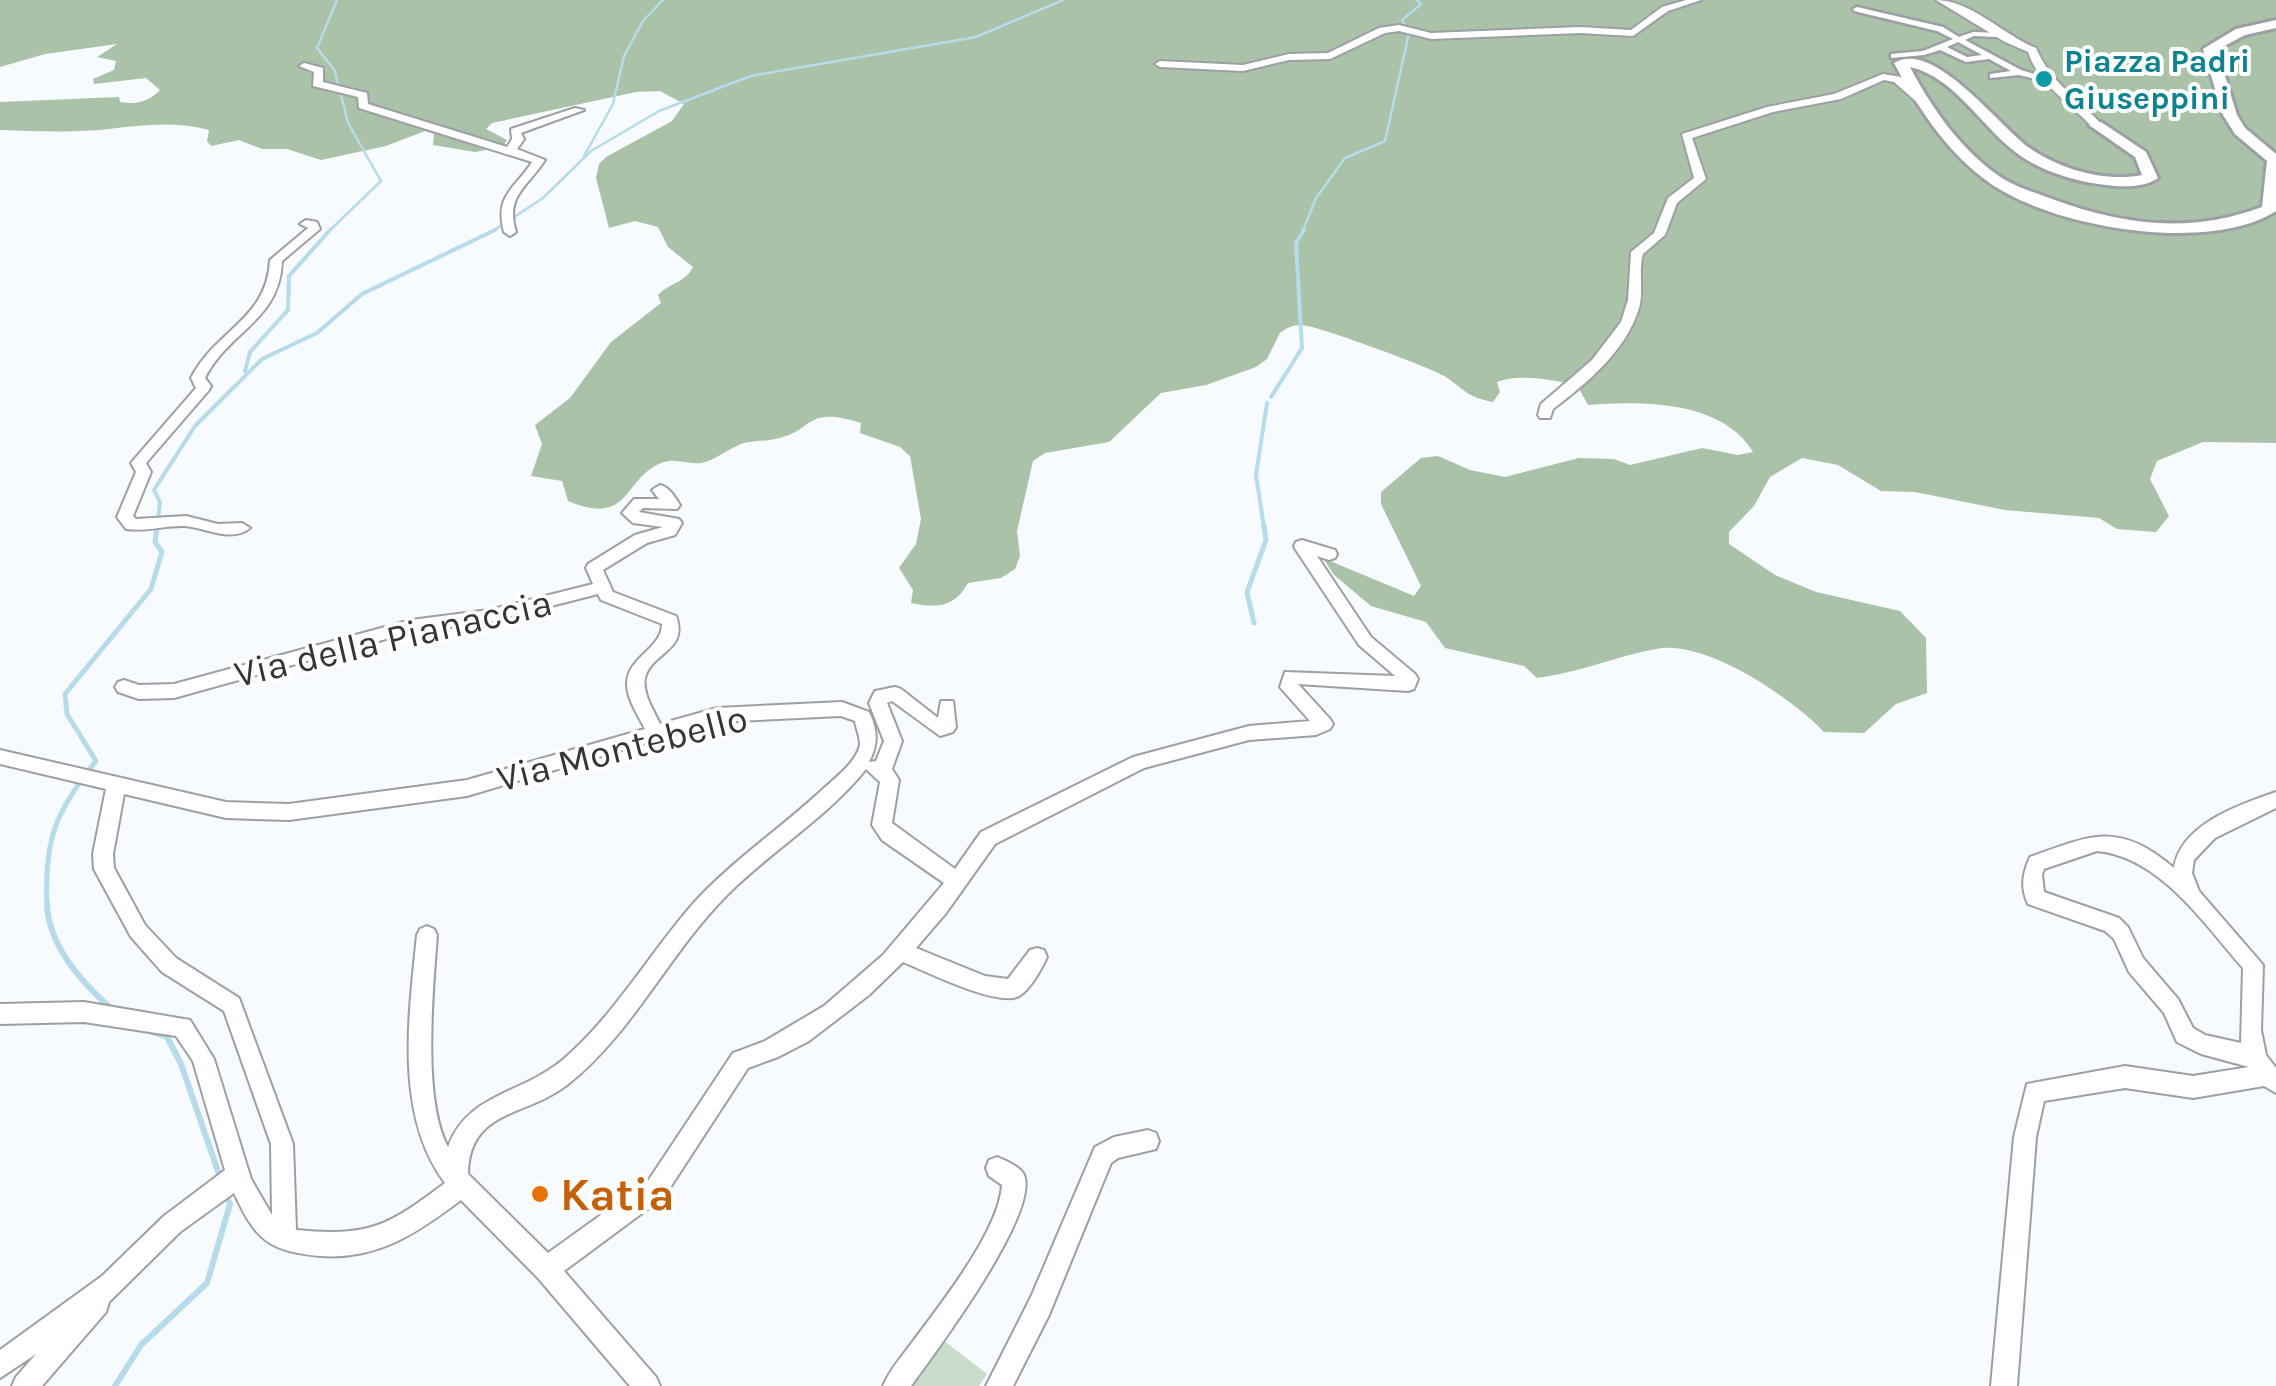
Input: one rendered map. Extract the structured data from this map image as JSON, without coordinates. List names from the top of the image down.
{
  "streets": {
    "street": ["Via della Pianaccia", "Via Montebello"]
  },
  "places": ["Piazza Padri Giuseppini", "Katia"]
}
